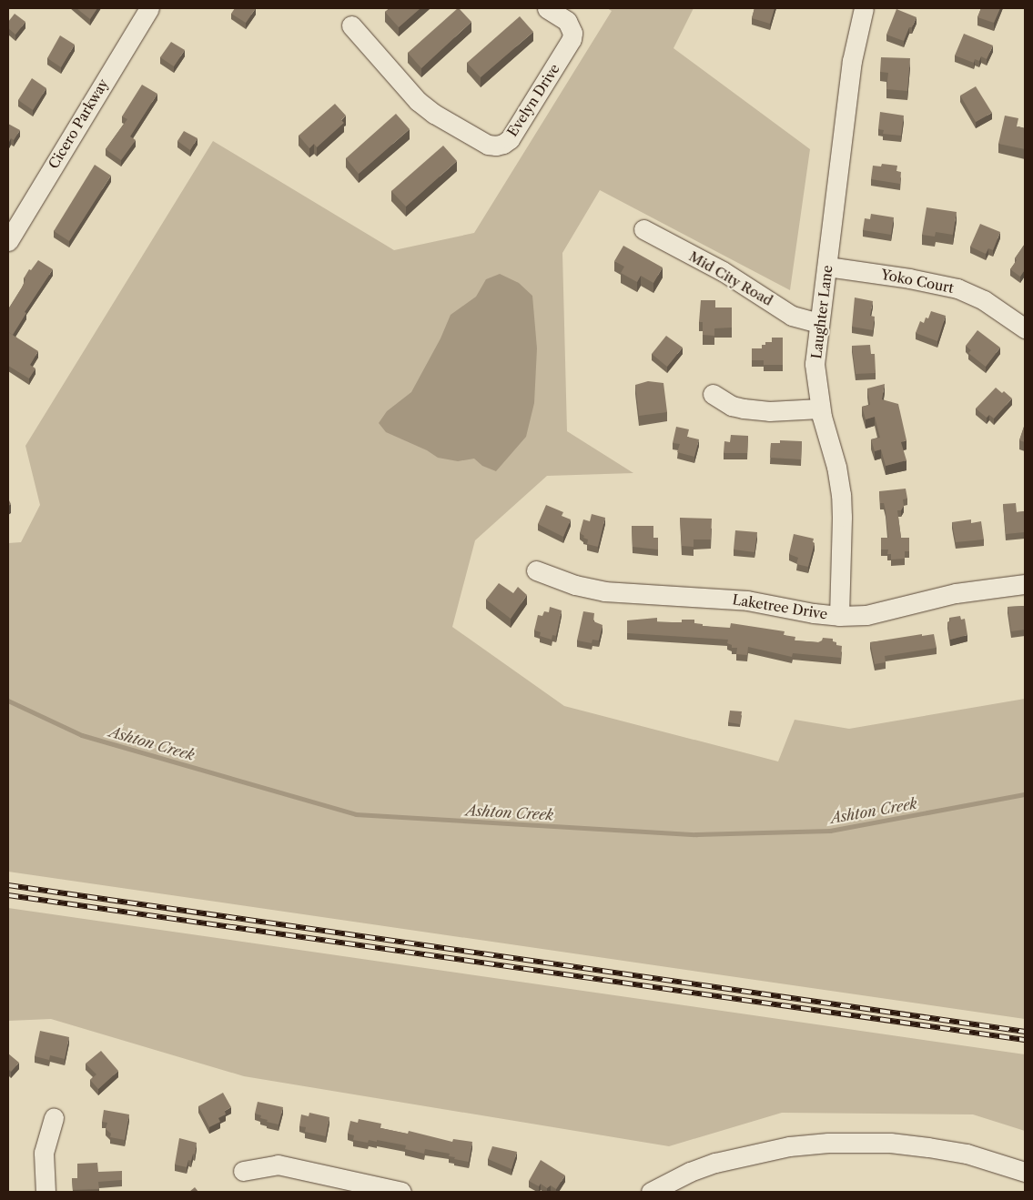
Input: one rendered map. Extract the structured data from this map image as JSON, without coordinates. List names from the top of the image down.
{
  "streets": {
    "street": [
      "Evelyn Drive",
      "Cicero Parkway",
      "Mid City Road",
      "Yoko Court",
      "Laughter Lane",
      "Laketree Drive"
    ]
  },
  "crossings": [
    ["Mid City Road", "Laughter Lane"],
    ["Yoko Court", "Laughter Lane"],
    ["Laughter Lane", "Laketree Drive"]
  ],
  "water": ["Ashton Creek"]
}
